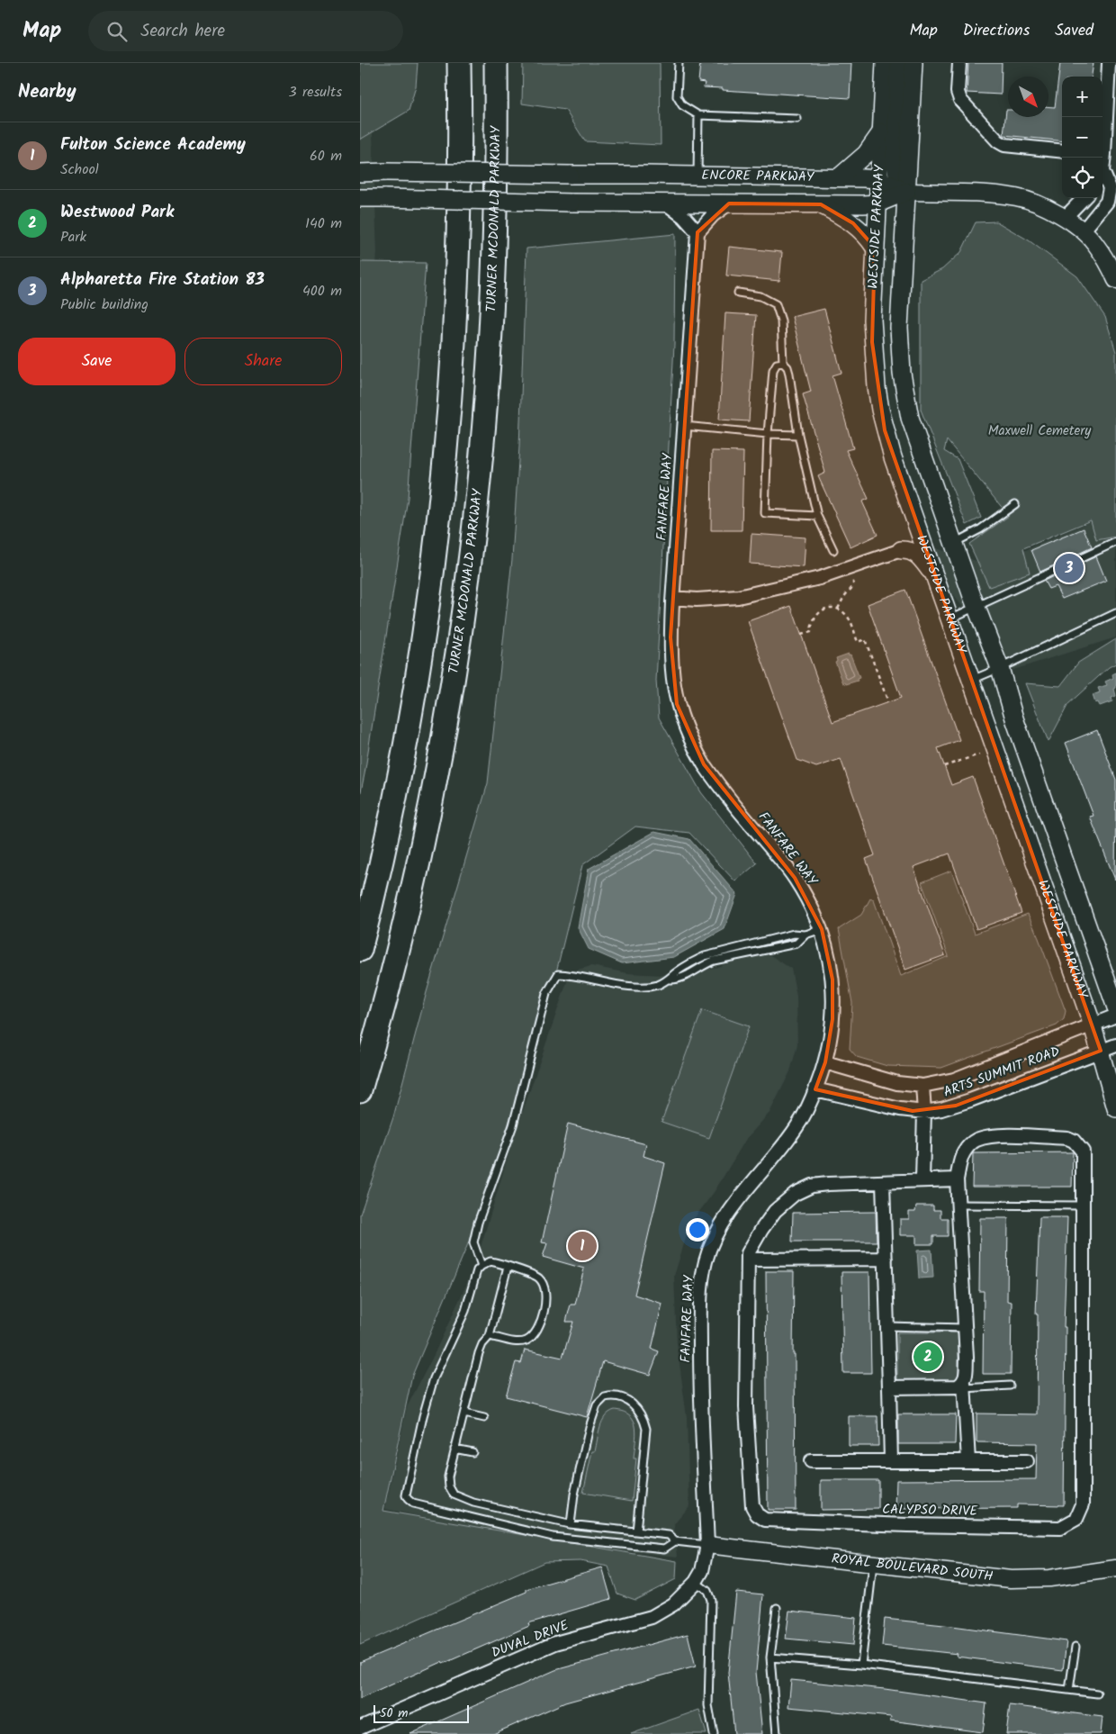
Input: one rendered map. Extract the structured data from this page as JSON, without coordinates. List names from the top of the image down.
{
  "streets": {
    "highway": ["TURNER MCDONALD PARKWAY"],
    "main road": ["ENCORE PARKWAY", "WESTSIDE PARKWAY"],
    "street": [
      "FANFARE WAY",
      "ARTS SUMMIT ROAD",
      "CALYPSO DRIVE",
      "ROYAL BOULEVARD SOUTH",
      "DUVAL DRIVE"
    ]
  },
  "crossings": [
    ["ENCORE PARKWAY", "WESTSIDE PARKWAY"],
    ["WESTSIDE PARKWAY", "ARTS SUMMIT ROAD"],
    ["FANFARE WAY", "ARTS SUMMIT ROAD"],
    ["FANFARE WAY", "ROYAL BOULEVARD SOUTH"],
    ["FANFARE WAY", "DUVAL DRIVE"],
    ["ROYAL BOULEVARD SOUTH", "DUVAL DRIVE"]
  ],
  "parks": ["Maxwell Cemetery"],
  "scale_bar": "50 m",
  "north": "bottom right",
  "page": {
    "header": "Map",
    "search": "Search here",
    "nav": ["Map", "Directions", "Saved"],
    "heading": ["Nearby", "3 results"],
    "map_buttons": ["+", "−"],
    "list": [
      {
        "mark": "1",
        "name": "Fulton Science Academy",
        "note": "School",
        "value": "60 m"
      },
      {
        "mark": "2",
        "name": "Westwood Park",
        "note": "Park",
        "value": "140 m"
      },
      {
        "mark": "3",
        "name": "Alpharetta Fire Station 83",
        "note": "Public building",
        "value": "400 m"
      }
    ],
    "buttons": ["Save", "Share"],
    "pins": ["3", "1", "2"],
    "scale": "50 m"
  }
}
